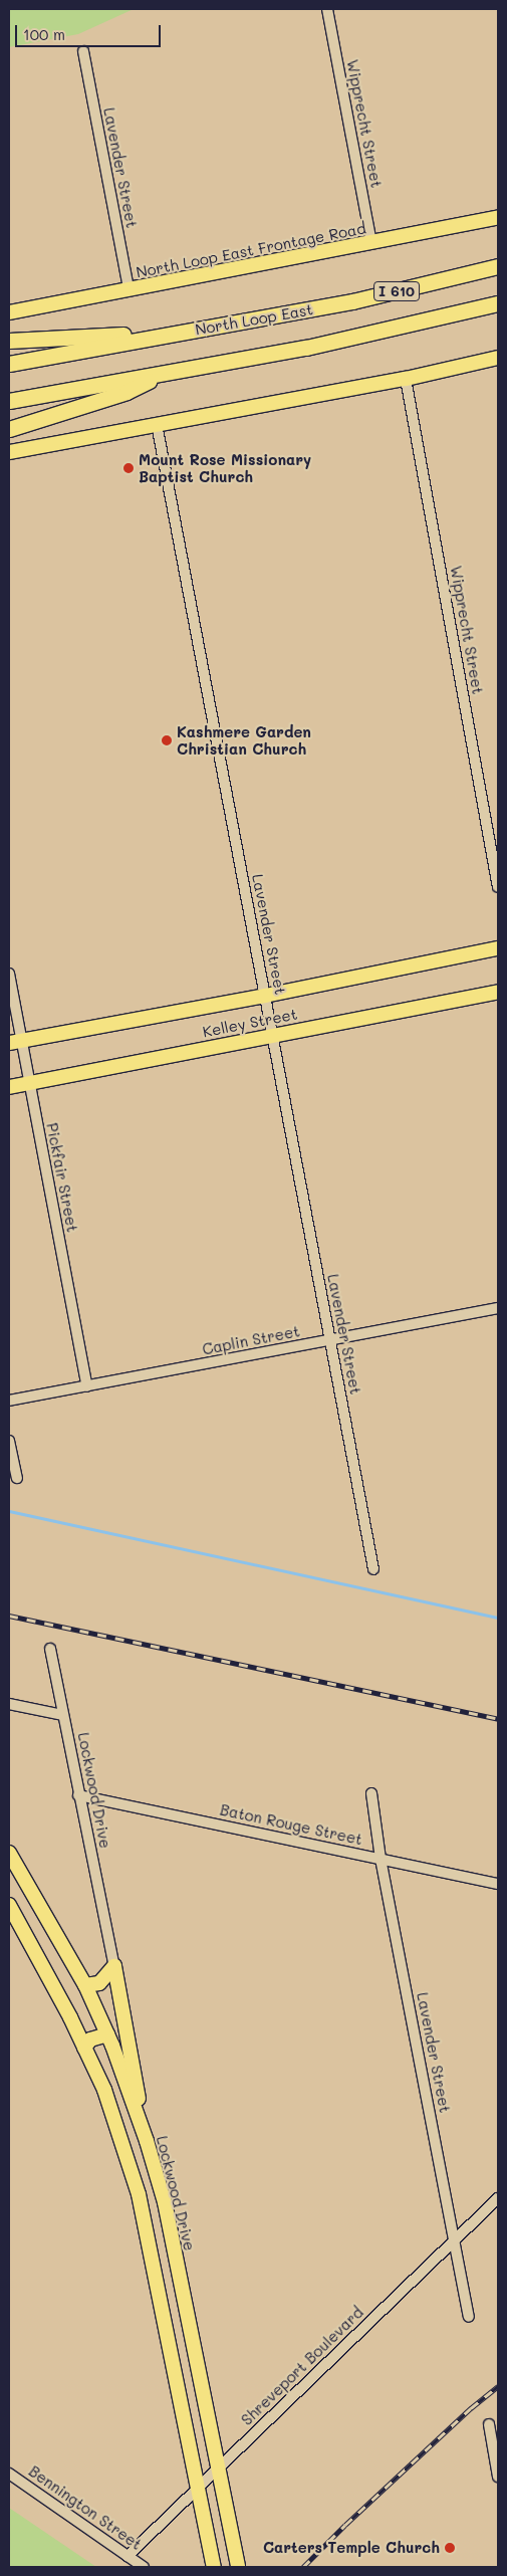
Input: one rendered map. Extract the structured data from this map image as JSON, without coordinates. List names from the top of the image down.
{
  "streets": {
    "highway": ["I 610", "North Loop East"],
    "main road": ["North Loop East Frontage Road", "Kelley Street", "Lockwood Drive"],
    "street": [
      "Wipprecht Street",
      "Lavender Street",
      "Pickfair Street",
      "Caplin Street",
      "Baton Rouge Street",
      "Shreveport Boulevard",
      "Bennington Street"
    ]
  },
  "crossings": [
    ["Wipprecht Street", "North Loop East Frontage Road"],
    ["Lavender Street", "North Loop East Frontage Road"],
    ["Lavender Street", "Kelley Street"],
    ["Lavender Street", "Caplin Street"],
    ["Lavender Street", "Baton Rouge Street"],
    ["Lavender Street", "Shreveport Boulevard"],
    ["Kelley Street", "Pickfair Street"],
    ["Pickfair Street", "Caplin Street"],
    ["Lockwood Drive", "Baton Rouge Street"],
    ["Lockwood Drive", "Shreveport Boulevard"],
    ["Shreveport Boulevard", "Bennington Street"]
  ],
  "places": ["Mount Rose Missionary Baptist Church", "Kashmere Garden Christian Church", "Carters Temple Church"],
  "scale_bar": "100 m"
}
